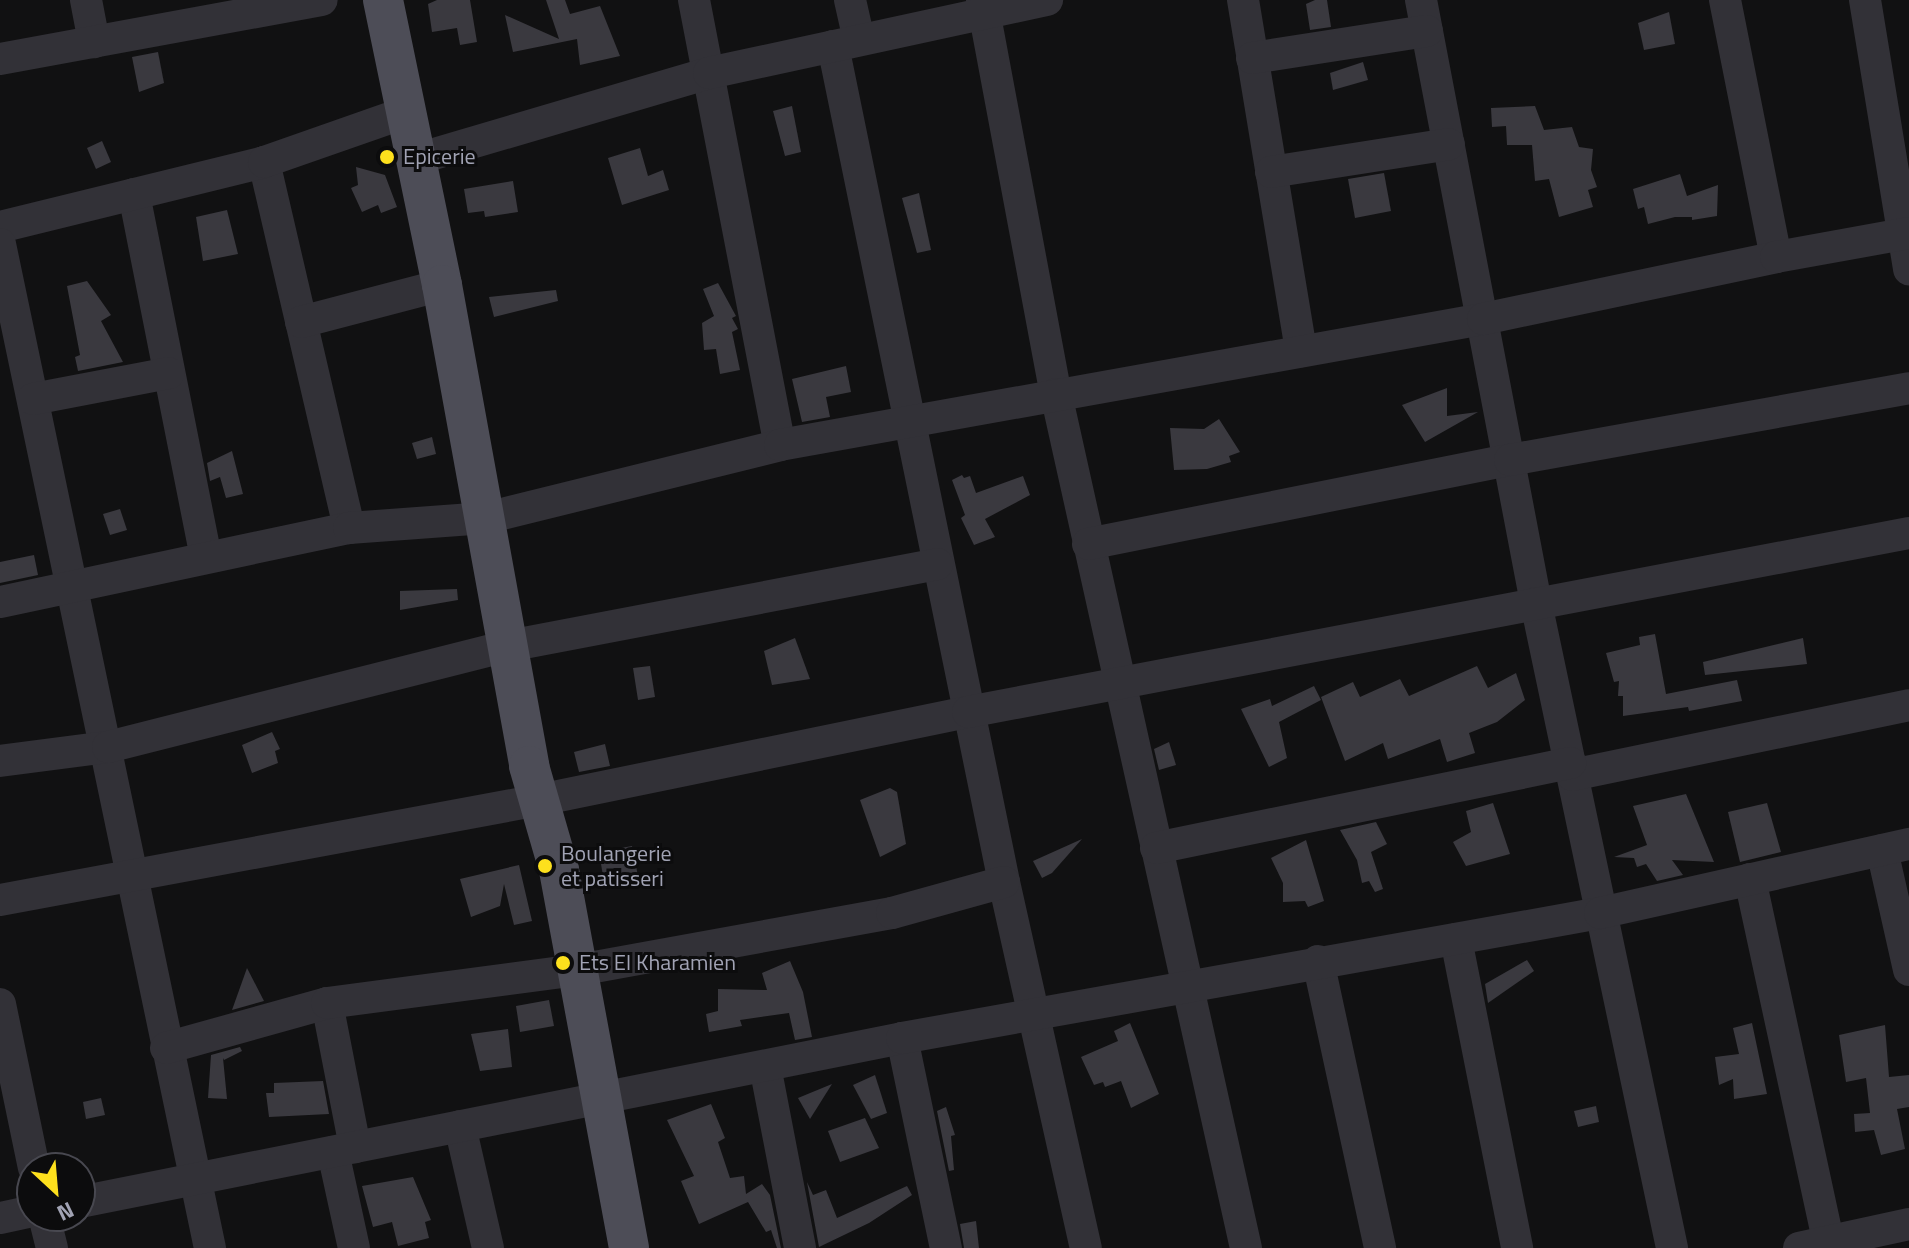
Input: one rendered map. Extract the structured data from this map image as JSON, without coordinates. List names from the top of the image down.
{
  "places": ["Epicerie", "Boulangerie et patisseri", "Ets El Kharamien"],
  "north": "bottom right"
}
